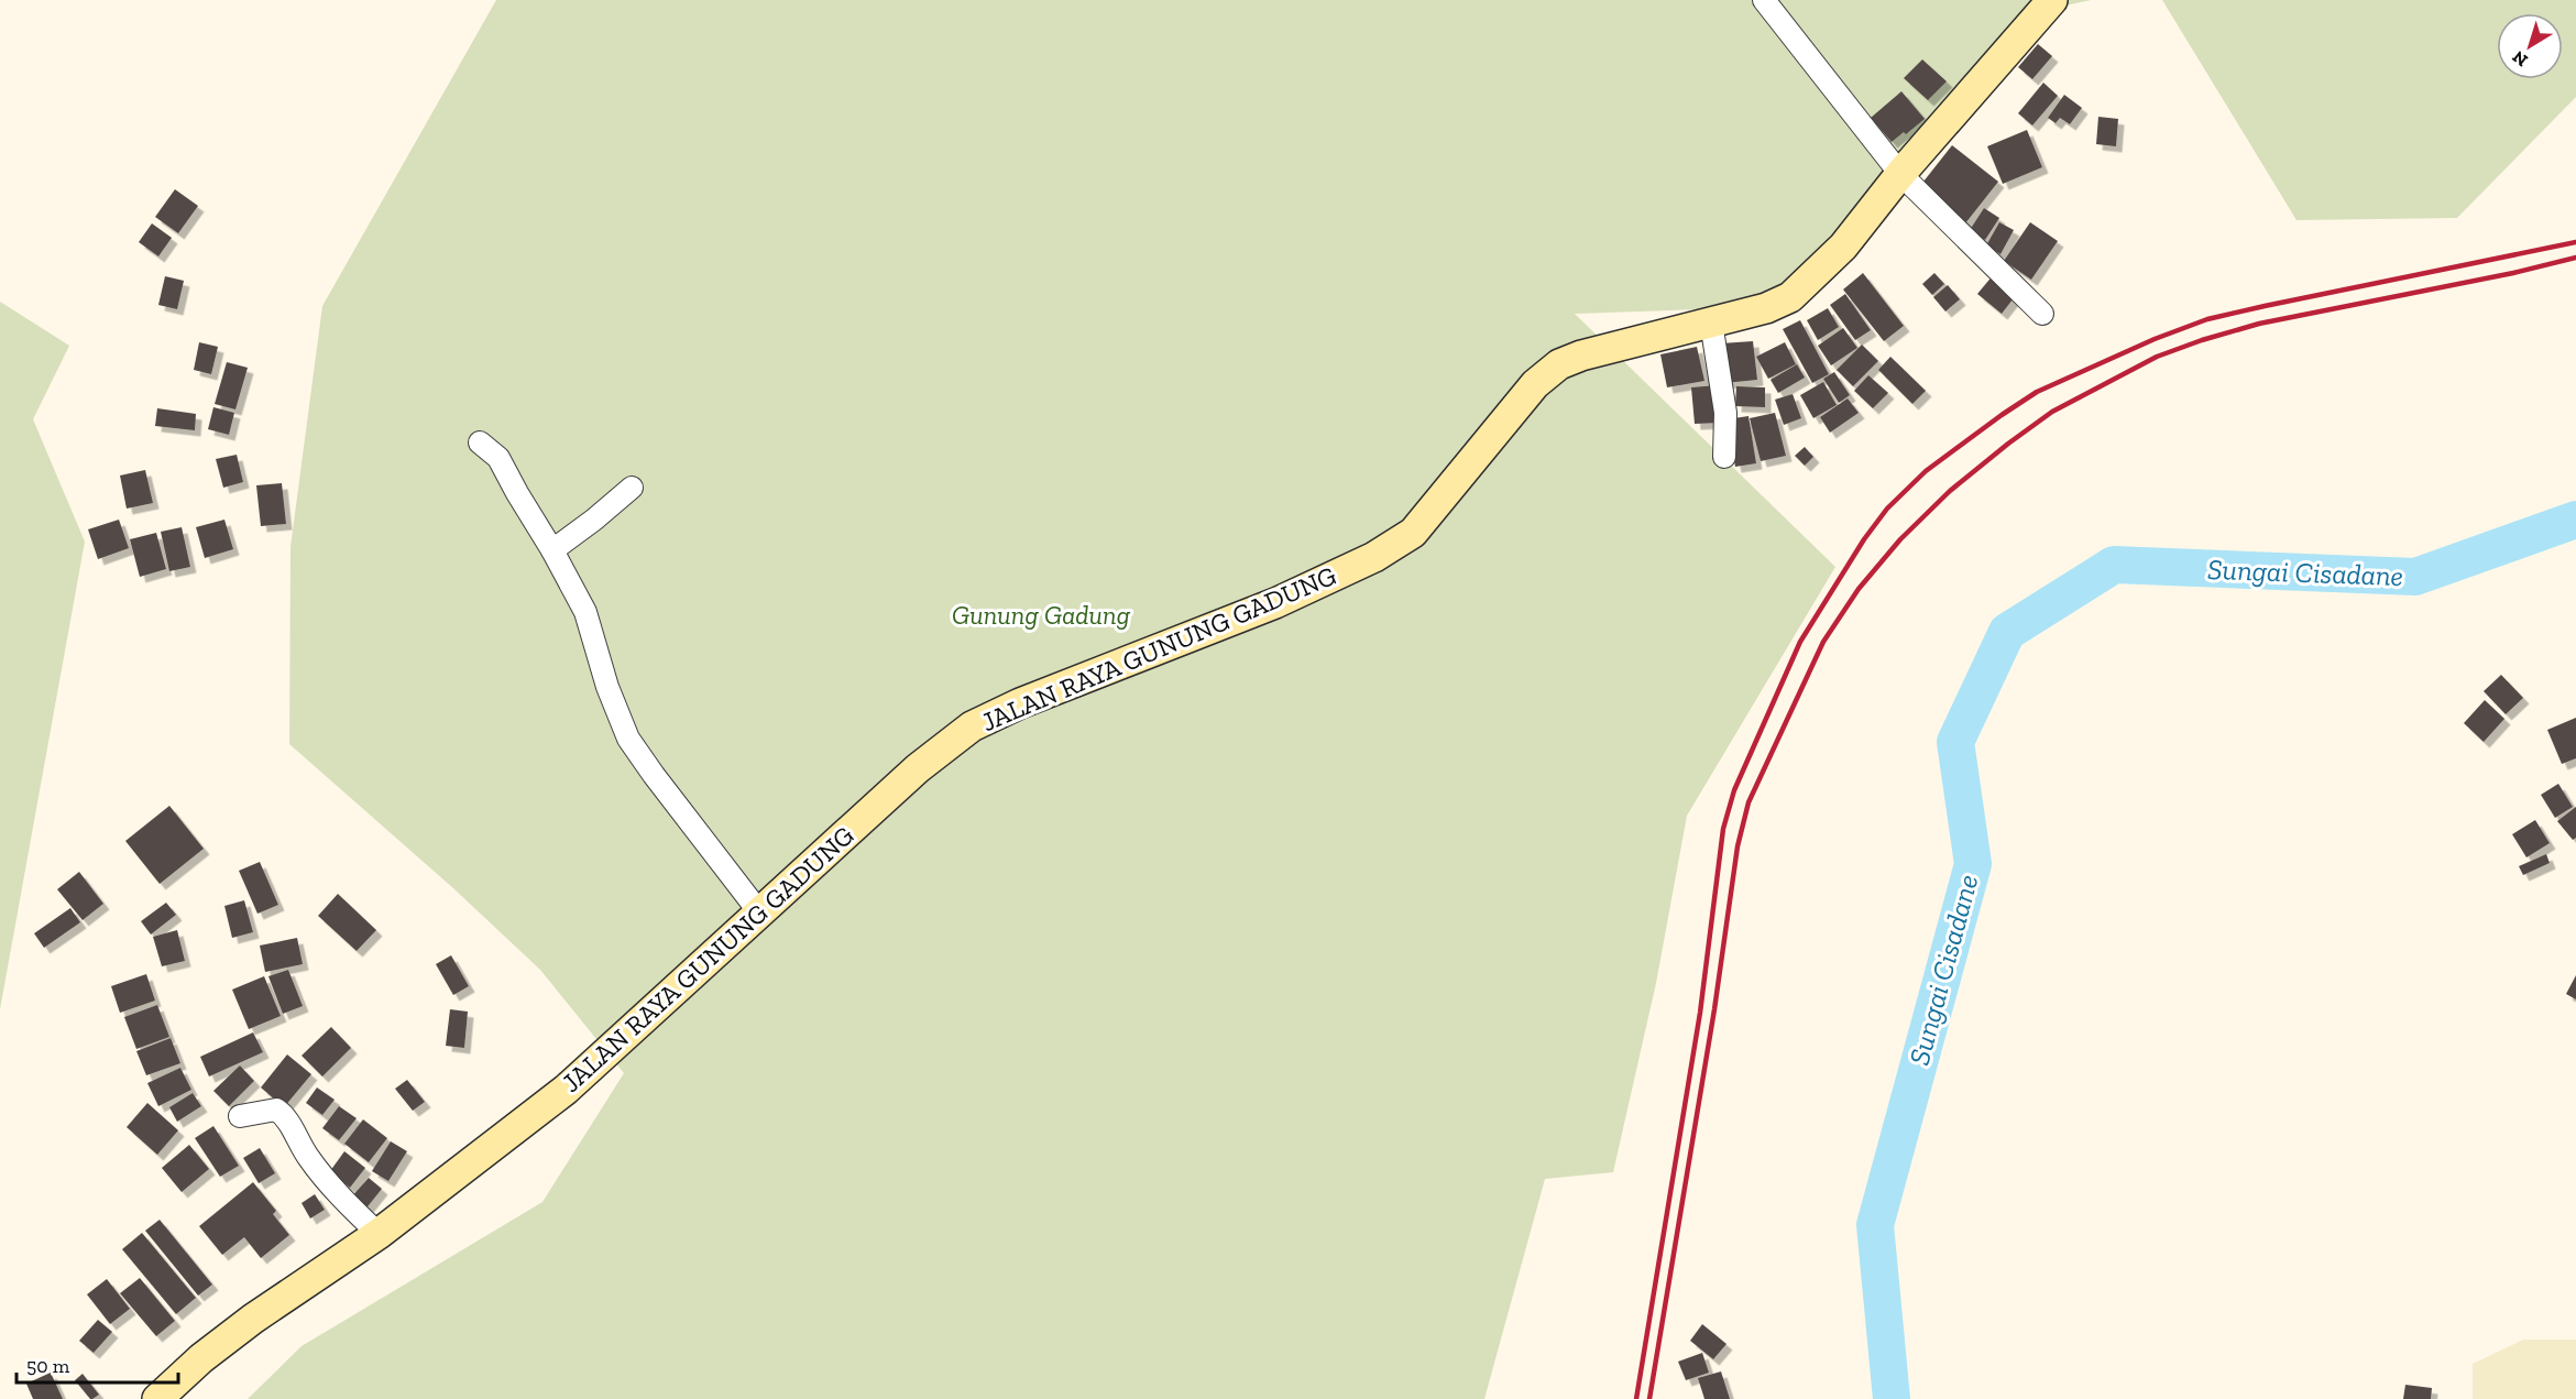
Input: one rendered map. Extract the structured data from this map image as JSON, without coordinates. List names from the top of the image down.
{
  "streets": {
    "street": ["JALAN RAYA GUNUNG GADUNG"]
  },
  "water": ["Sungai Cisadane"],
  "parks": ["Gunung Gadung"],
  "scale_bar": "50 m",
  "north": "bottom left"
}
